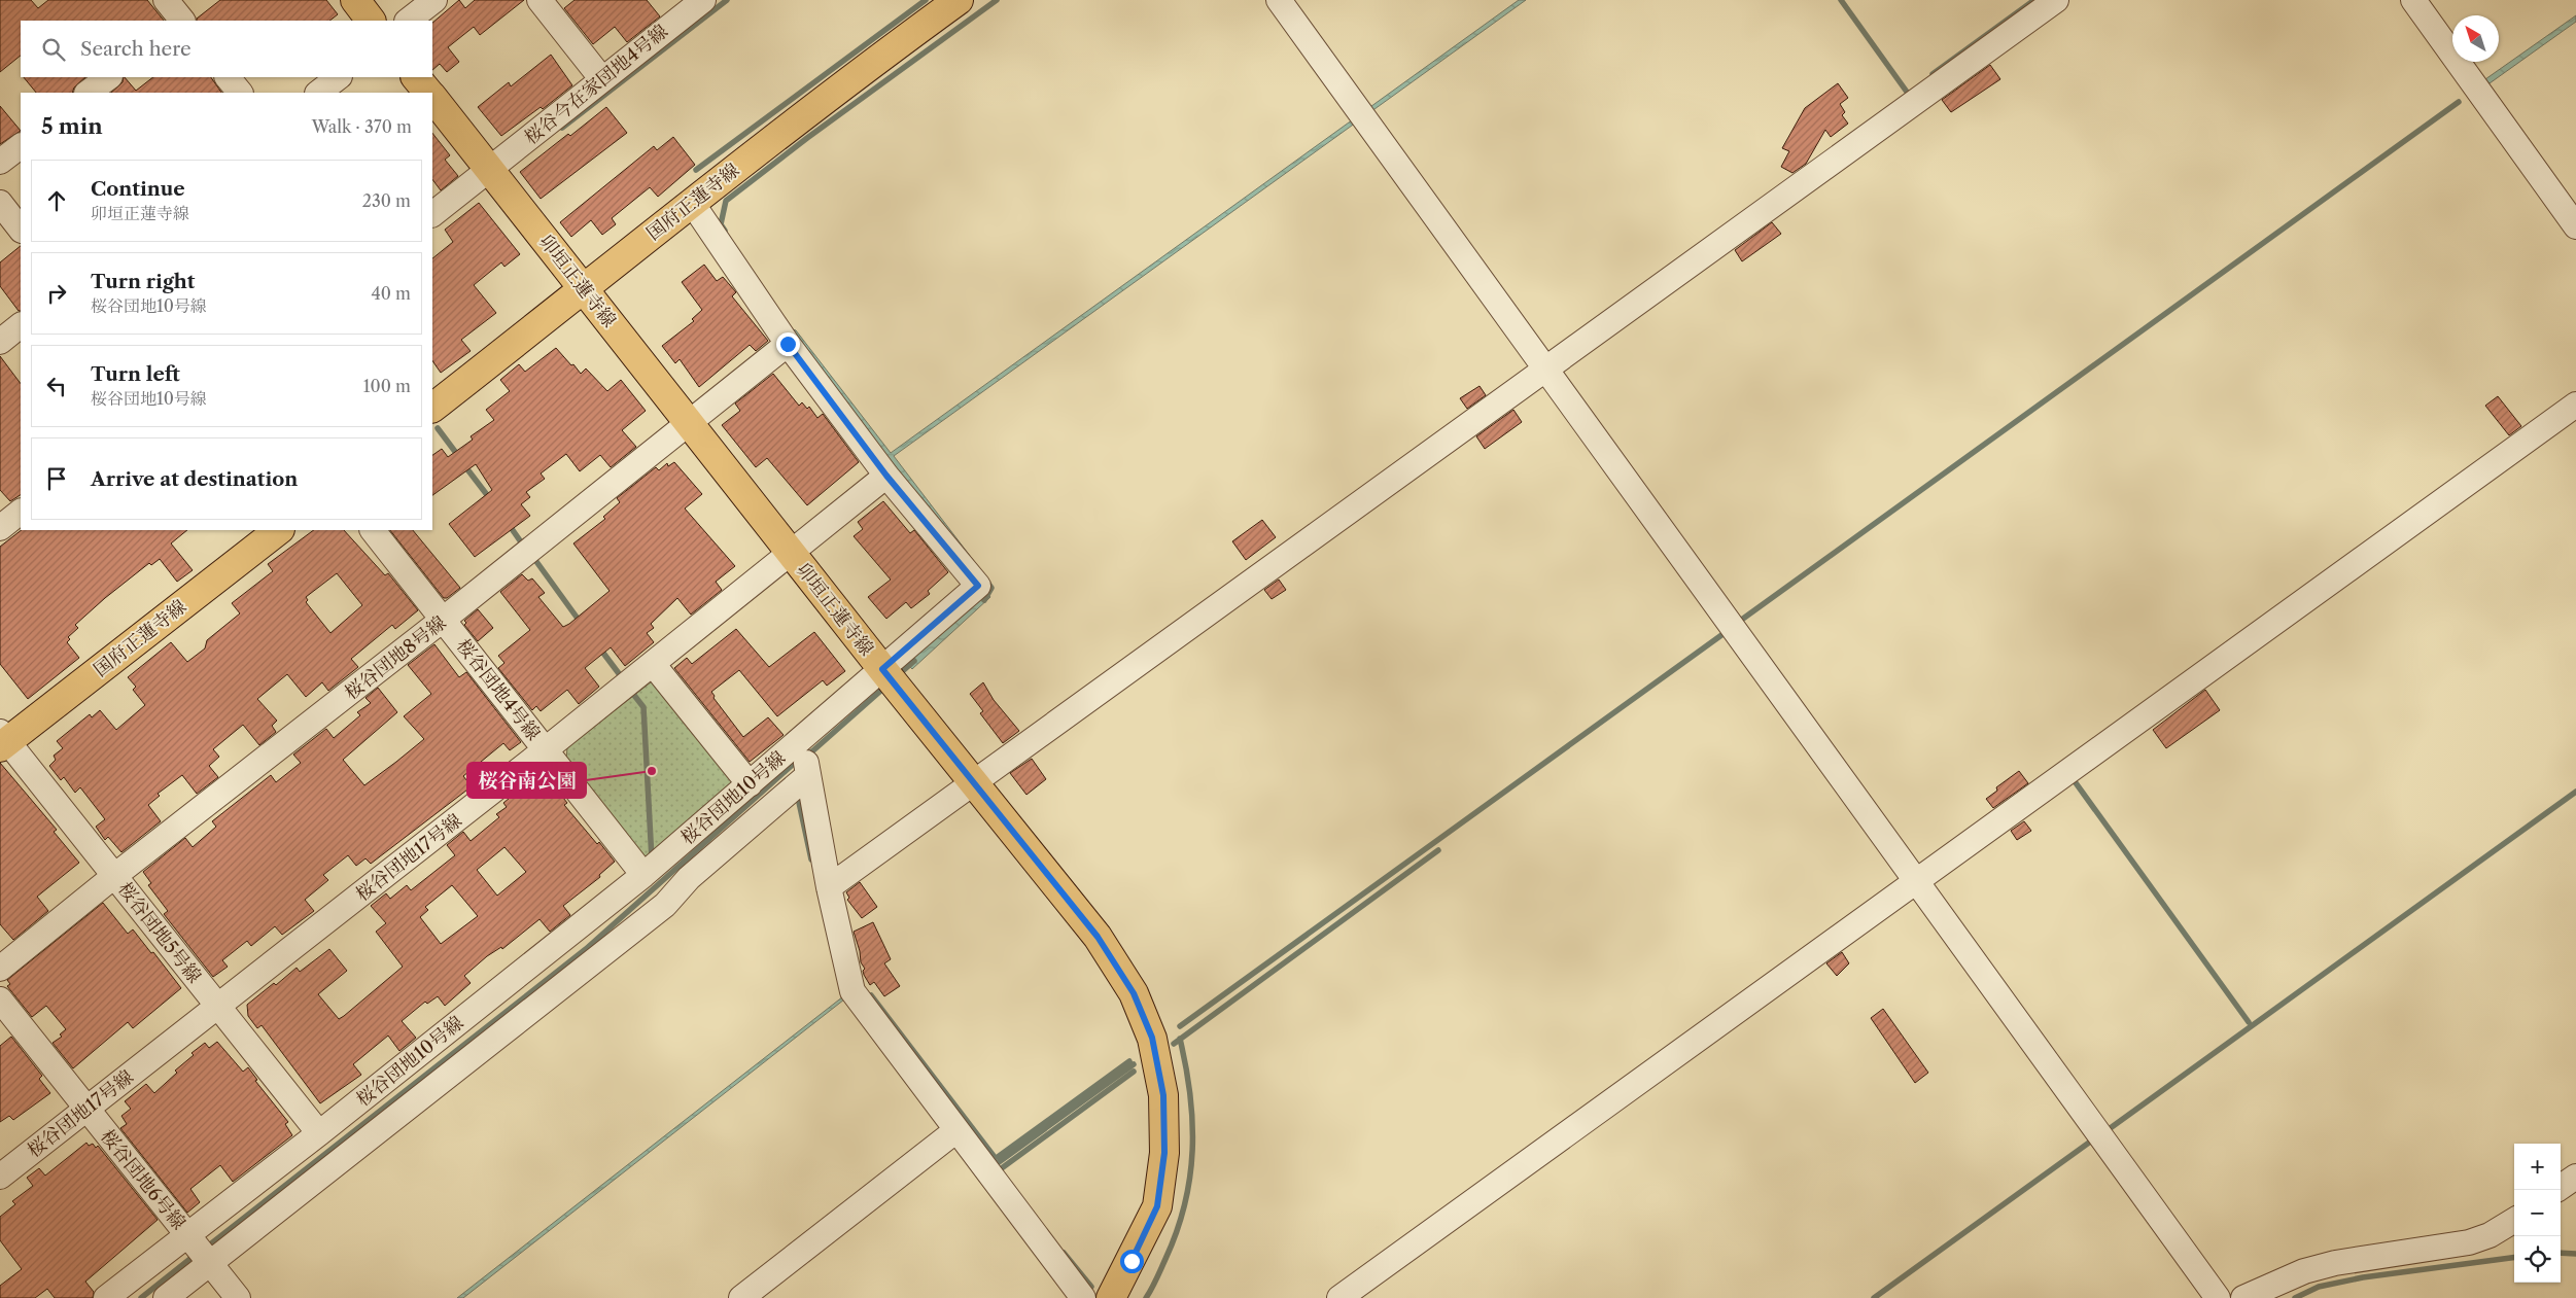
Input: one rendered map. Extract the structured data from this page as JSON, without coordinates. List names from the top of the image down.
{
  "streets": {
    "main road": ["国府正蓮寺線", "卯垣正蓮寺線"],
    "street": [
      "桜谷今在家団地4号線",
      "桜谷団地8号線",
      "桜谷団地4号線",
      "桜谷団地10号線",
      "桜谷団地17号線",
      "桜谷団地5号線",
      "桜谷団地6号線"
    ]
  },
  "crossings": [
    ["桜谷今在家団地4号線", "卯垣正蓮寺線"],
    ["国府正蓮寺線", "卯垣正蓮寺線"],
    ["国府正蓮寺線", "桜谷団地10号線"],
    ["国府正蓮寺線", "桜谷団地5号線"],
    ["卯垣正蓮寺線", "桜谷団地8号線"],
    ["卯垣正蓮寺線", "桜谷団地10号線"],
    ["卯垣正蓮寺線", "桜谷団地17号線"],
    ["桜谷団地8号線", "桜谷団地4号線"],
    ["桜谷団地8号線", "桜谷団地10号線"],
    ["桜谷団地8号線", "桜谷団地5号線"],
    ["桜谷団地4号線", "桜谷団地10号線"],
    ["桜谷団地4号線", "桜谷団地17号線"],
    ["桜谷団地10号線", "桜谷団地17号線"],
    ["桜谷団地10号線", "桜谷団地5号線"],
    ["桜谷団地10号線", "桜谷団地6号線"],
    ["桜谷団地17号線", "桜谷団地5号線"],
    ["桜谷団地17号線", "桜谷団地6号線"]
  ],
  "places": ["桜谷南公園"],
  "north": "top left",
  "page": {
    "search": "Search here",
    "heading": ["5 min", "Walk · 370 m"],
    "list": [
      ["Continue", "卯垣正蓮寺線", "230 m"],
      ["Turn right", "桜谷団地10号線", "40 m"],
      ["Turn left", "桜谷団地10号線", "100 m"],
      "Arrive at destination"
    ],
    "map_buttons": ["+", "−"]
  }
}
